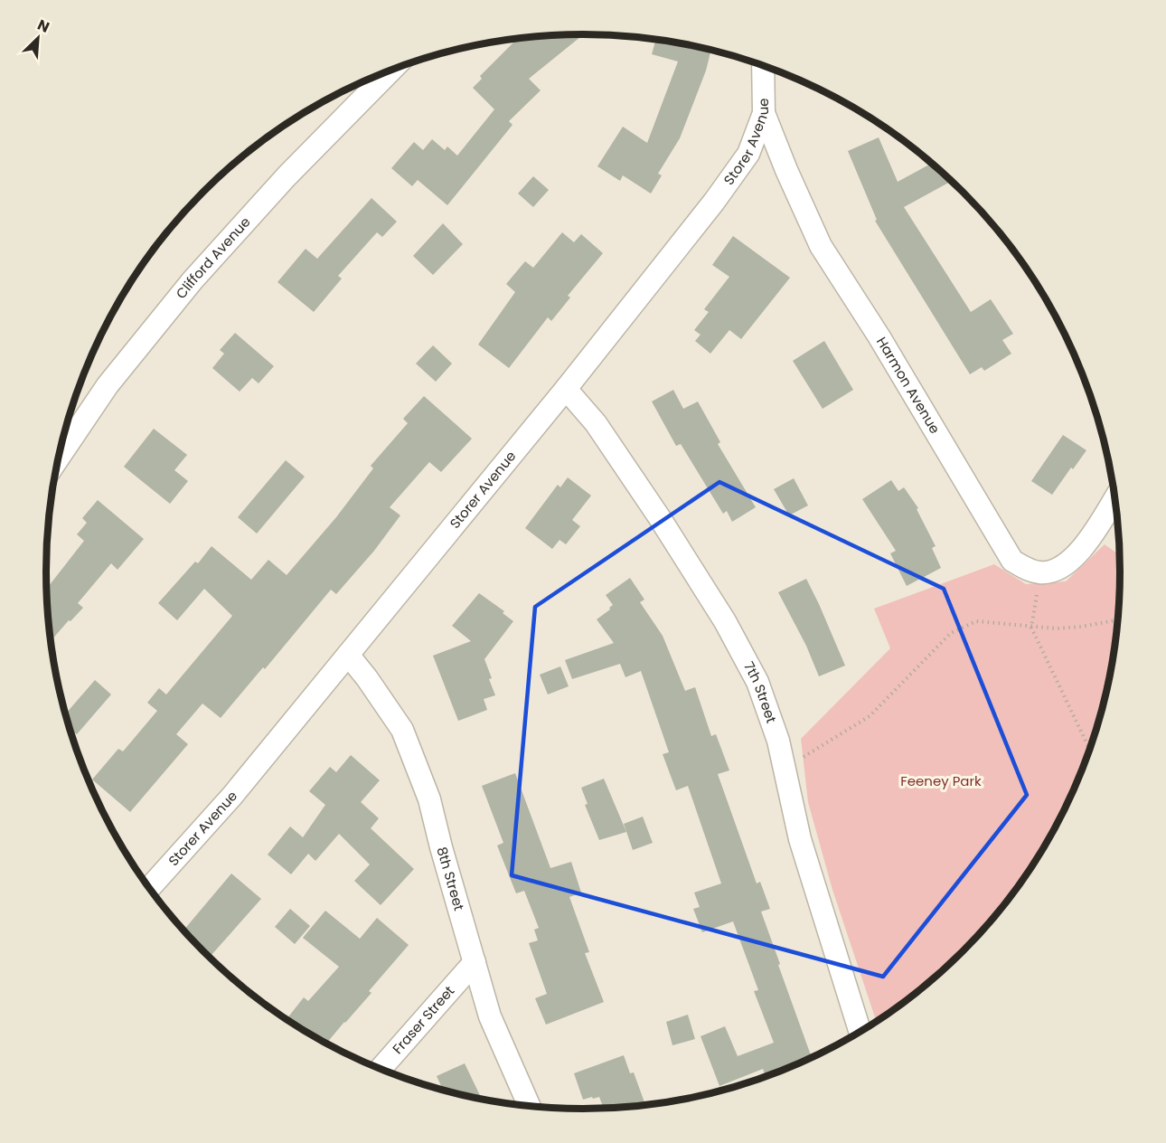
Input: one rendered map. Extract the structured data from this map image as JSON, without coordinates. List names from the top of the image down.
{
  "streets": {
    "street": [
      "Storer Avenue",
      "Clifford Avenue",
      "Harmon Avenue",
      "7th Street",
      "8th Street",
      "Fraser Street"
    ]
  },
  "crossings": [
    ["Storer Avenue", "Harmon Avenue"],
    ["Storer Avenue", "7th Street"],
    ["Storer Avenue", "8th Street"],
    ["8th Street", "Fraser Street"]
  ],
  "parks": ["Feeney Park"],
  "north": "top right"
}
